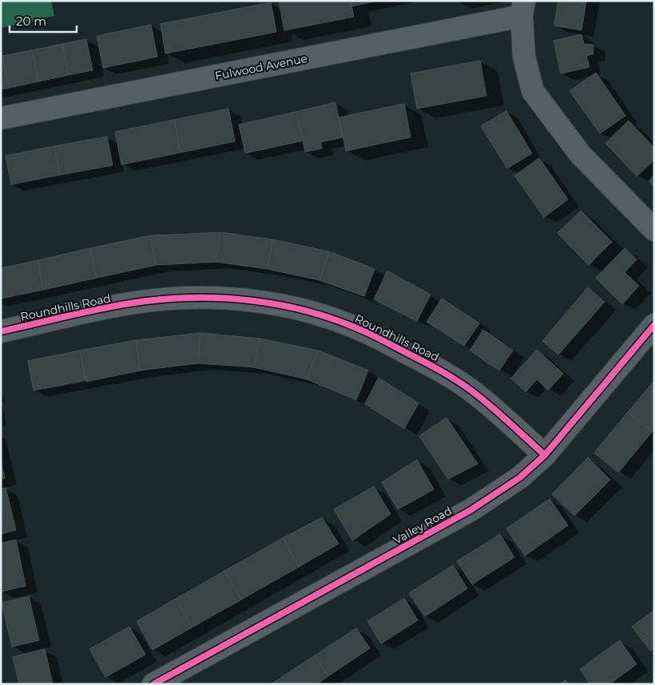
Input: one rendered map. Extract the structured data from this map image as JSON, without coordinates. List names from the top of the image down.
{
  "streets": {
    "street": ["Fulwood Avenue", "Roundhills Road", "Valley Road"]
  },
  "crossings": [
    ["Roundhills Road", "Valley Road"]
  ],
  "scale_bar": "20 m"
}
